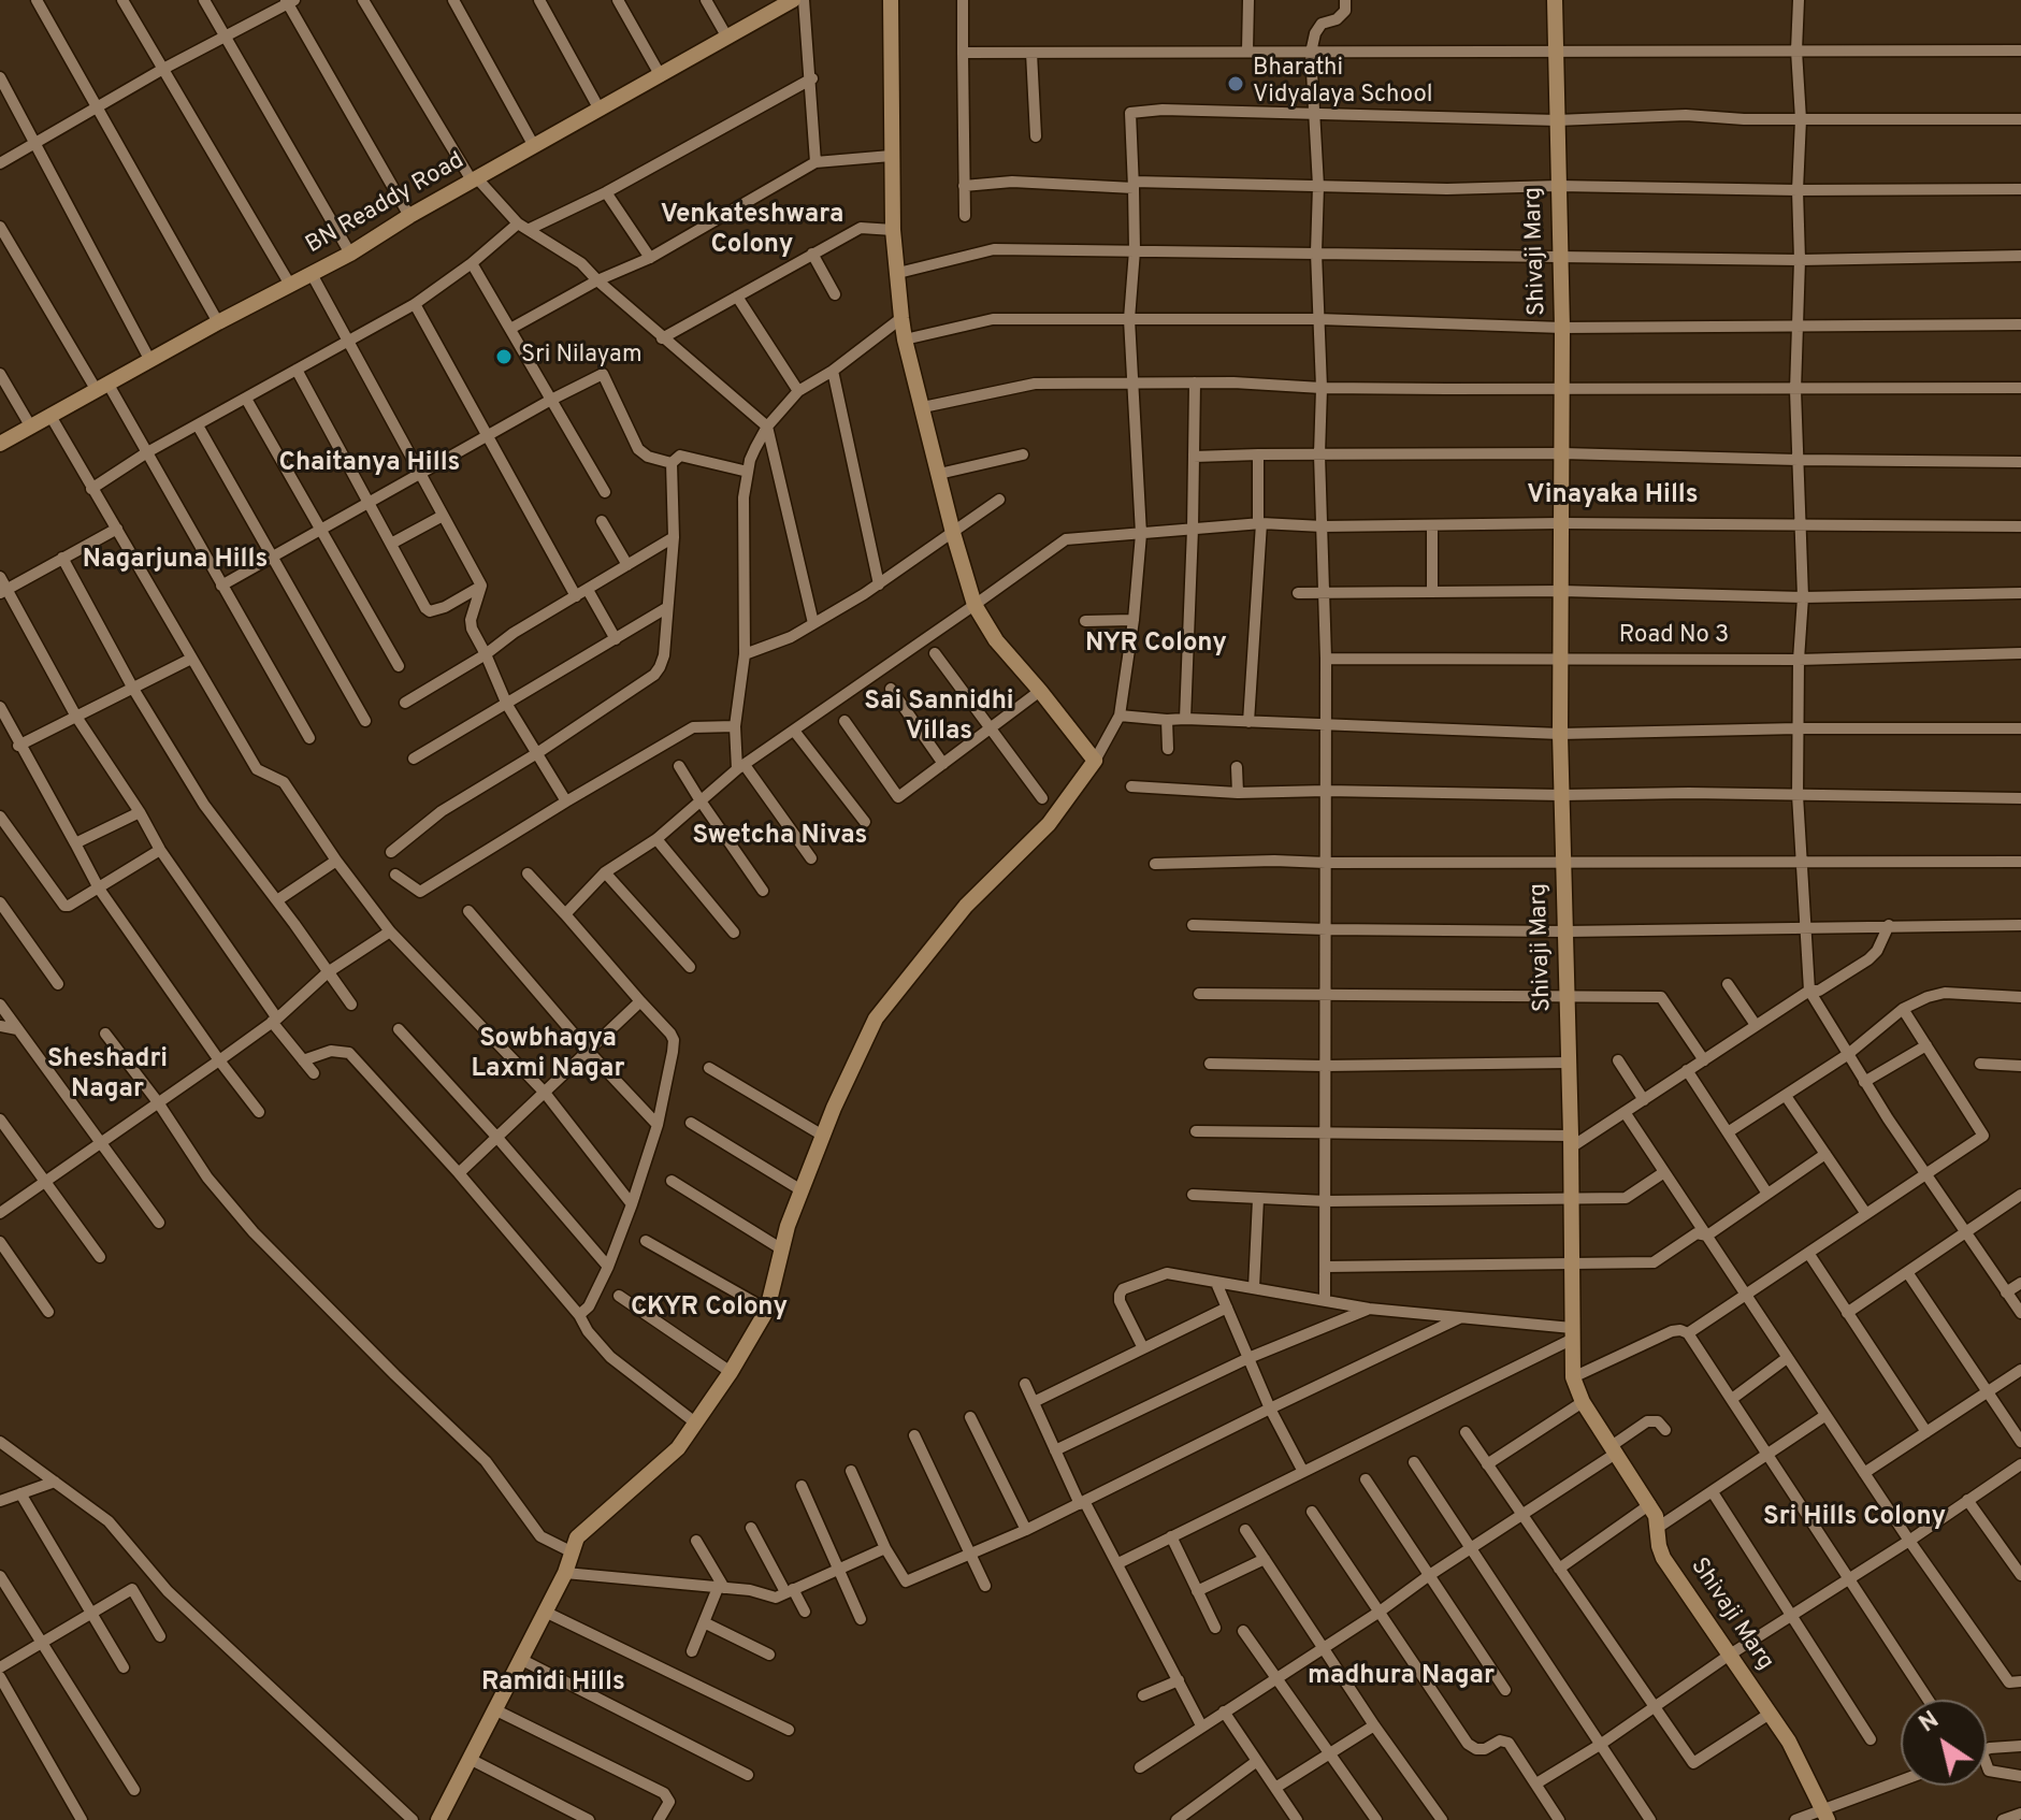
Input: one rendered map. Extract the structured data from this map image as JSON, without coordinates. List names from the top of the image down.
{
  "streets": {
    "street": ["BN Readdy Road", "Shivaji Marg", "Road No 3"]
  },
  "crossings": [
    ["Shivaji Marg", "Road No 3"]
  ],
  "districts": [
    "Venkateshwara Colony",
    "Chaitanya Hills",
    "Vinayaka Hills",
    "Nagarjuna Hills",
    "NYR Colony",
    "Sai Sannidhi Villas",
    "Swetcha Nivas",
    "Sowbhagya Laxmi Nagar",
    "Sheshadri Nagar",
    "CKYR Colony",
    "Sri Hills Colony",
    "madhura Nagar",
    "Ramidi Hills"
  ],
  "places": ["Bharathi Vidyalaya School", "Sri Nilayam"],
  "north": "top left"
}
